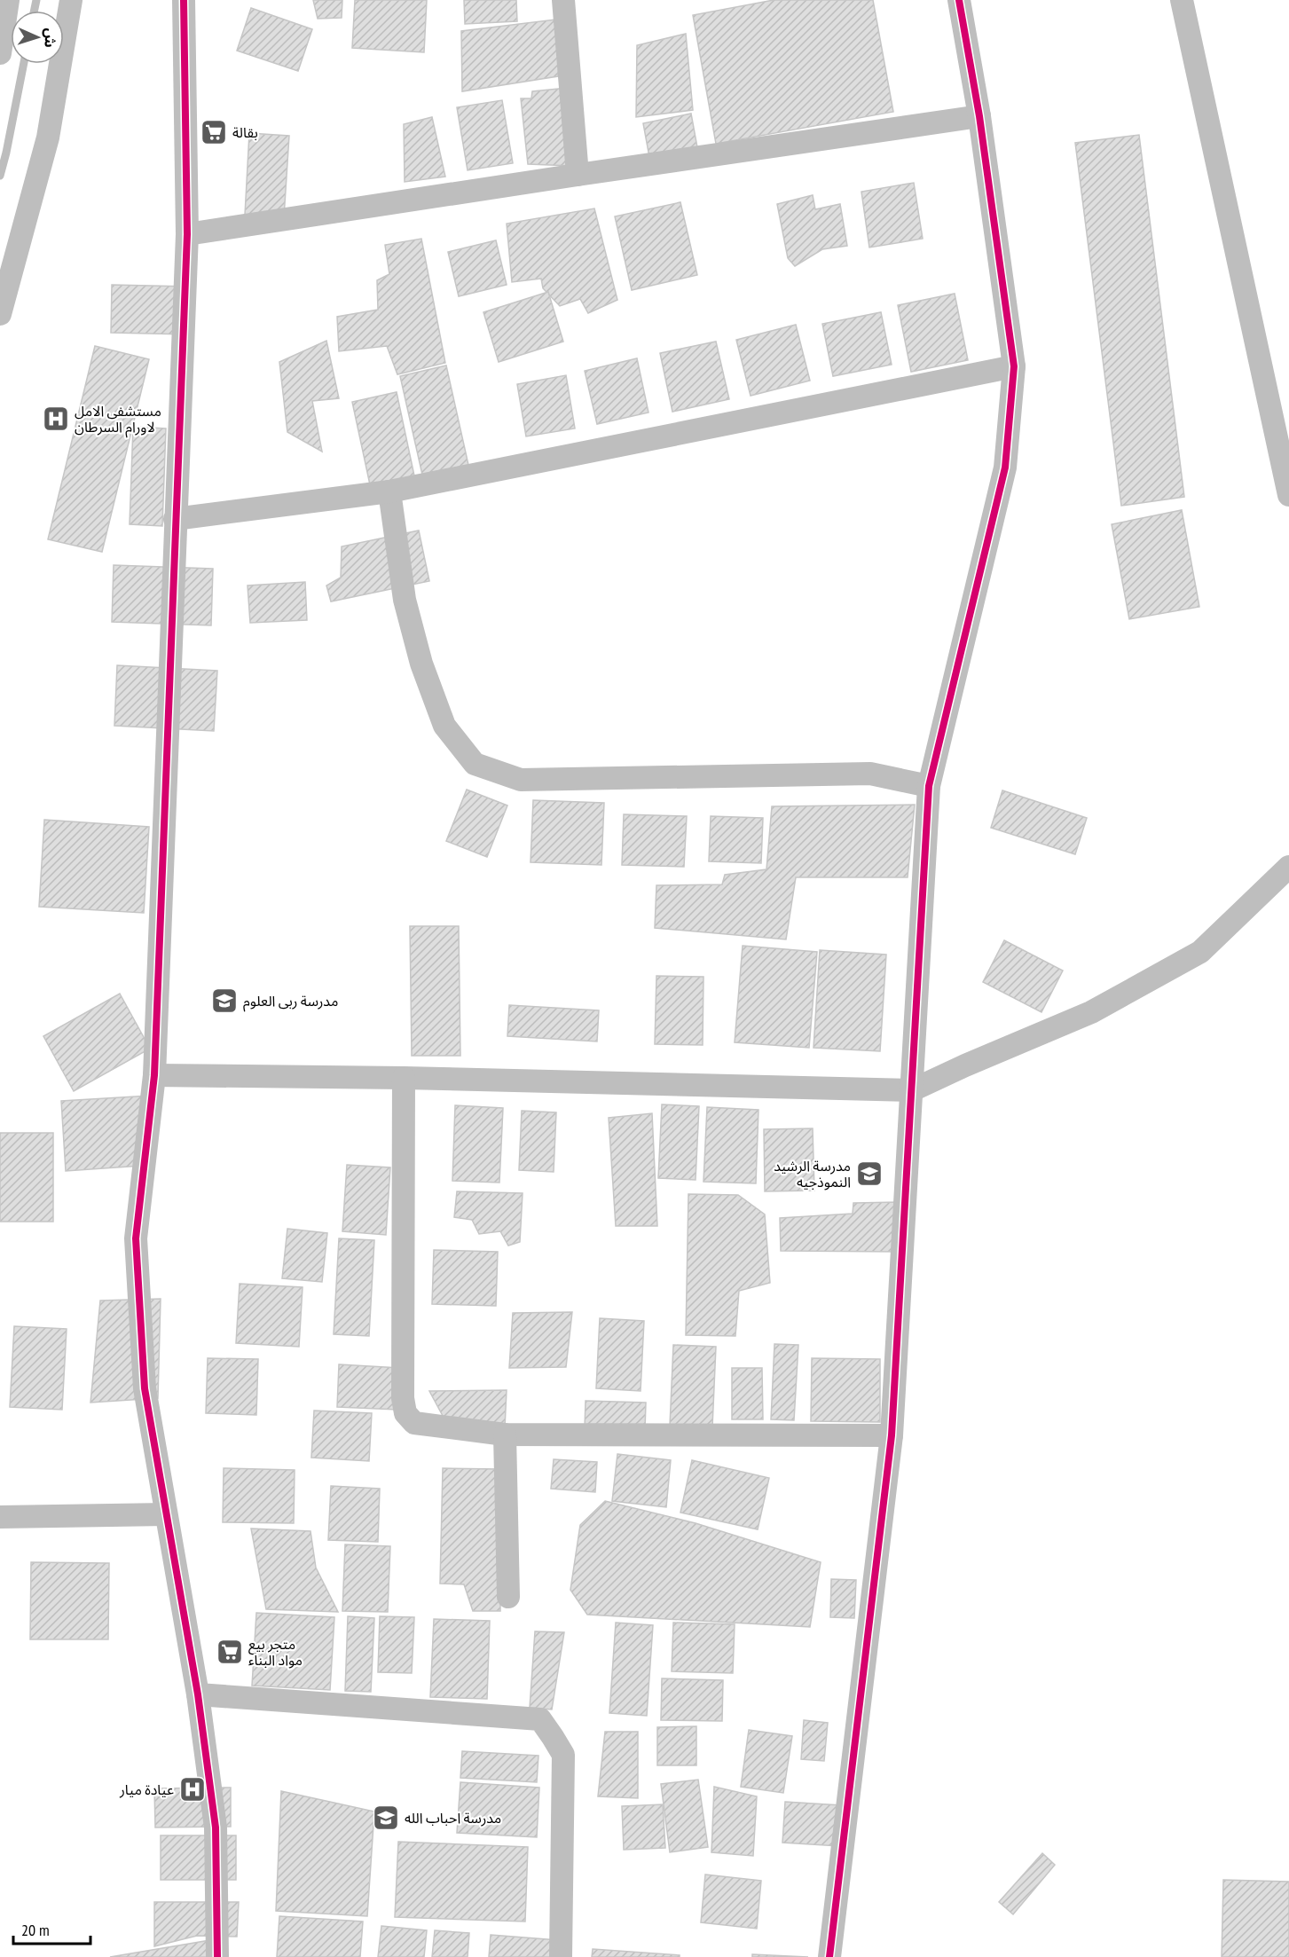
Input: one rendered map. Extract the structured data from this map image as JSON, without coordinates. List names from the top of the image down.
{
  "places": {
    "supermarket": ["بقالة", "متجر بيع مواد البناء"],
    "hospital": ["مستشفى الامل لاورام السرطان", "عيادة ميار"],
    "school or university": ["مدرسة ربى العلوم", "مدرسة الرشيد النموذجيه", "مدرسة احباب الله"]
  },
  "scale_bar": "20 m",
  "north": "right"
}
